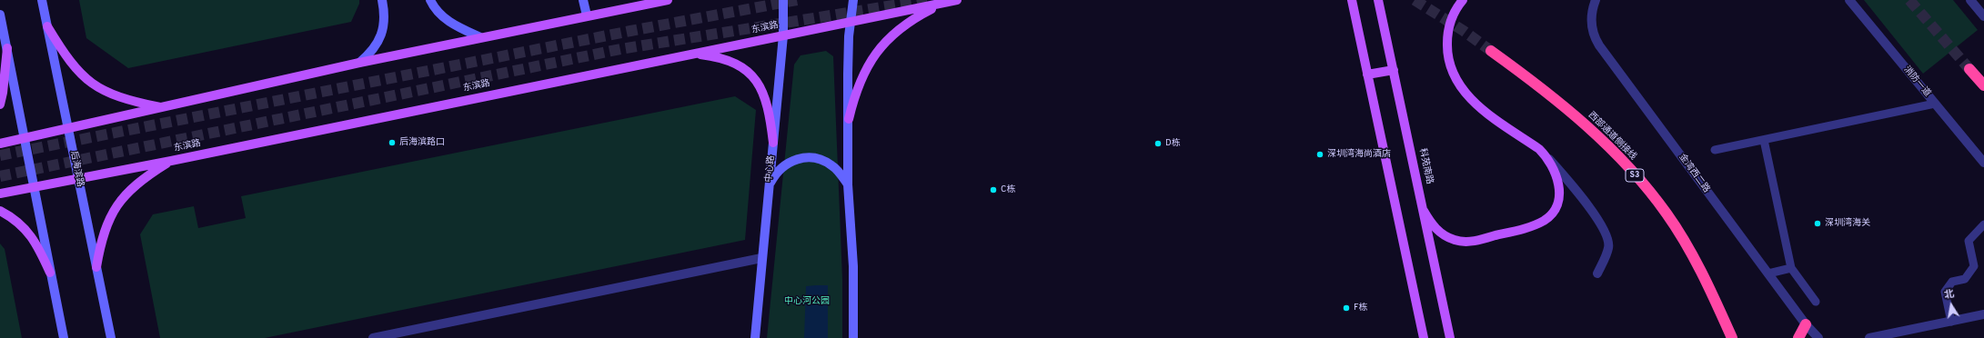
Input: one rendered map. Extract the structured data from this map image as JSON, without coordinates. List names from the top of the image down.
{
  "streets": {
    "highway": ["西部通道侧接线", "S3"],
    "main road": [
      "东滨路",
      "科苑南路",
      "后海滨路",
      "中心路"
    ],
    "street": ["消防一道", "金湾西二路"]
  },
  "crossings": [
    ["东滨路", "后海滨路"],
    ["东滨路", "中心路"]
  ],
  "parks": ["中心河公园"],
  "places": [
    "后海滨路口",
    "D栋",
    "深圳湾海尚酒店",
    "C栋",
    "深圳湾海关",
    "F栋"
  ],
  "north": "top"
}
